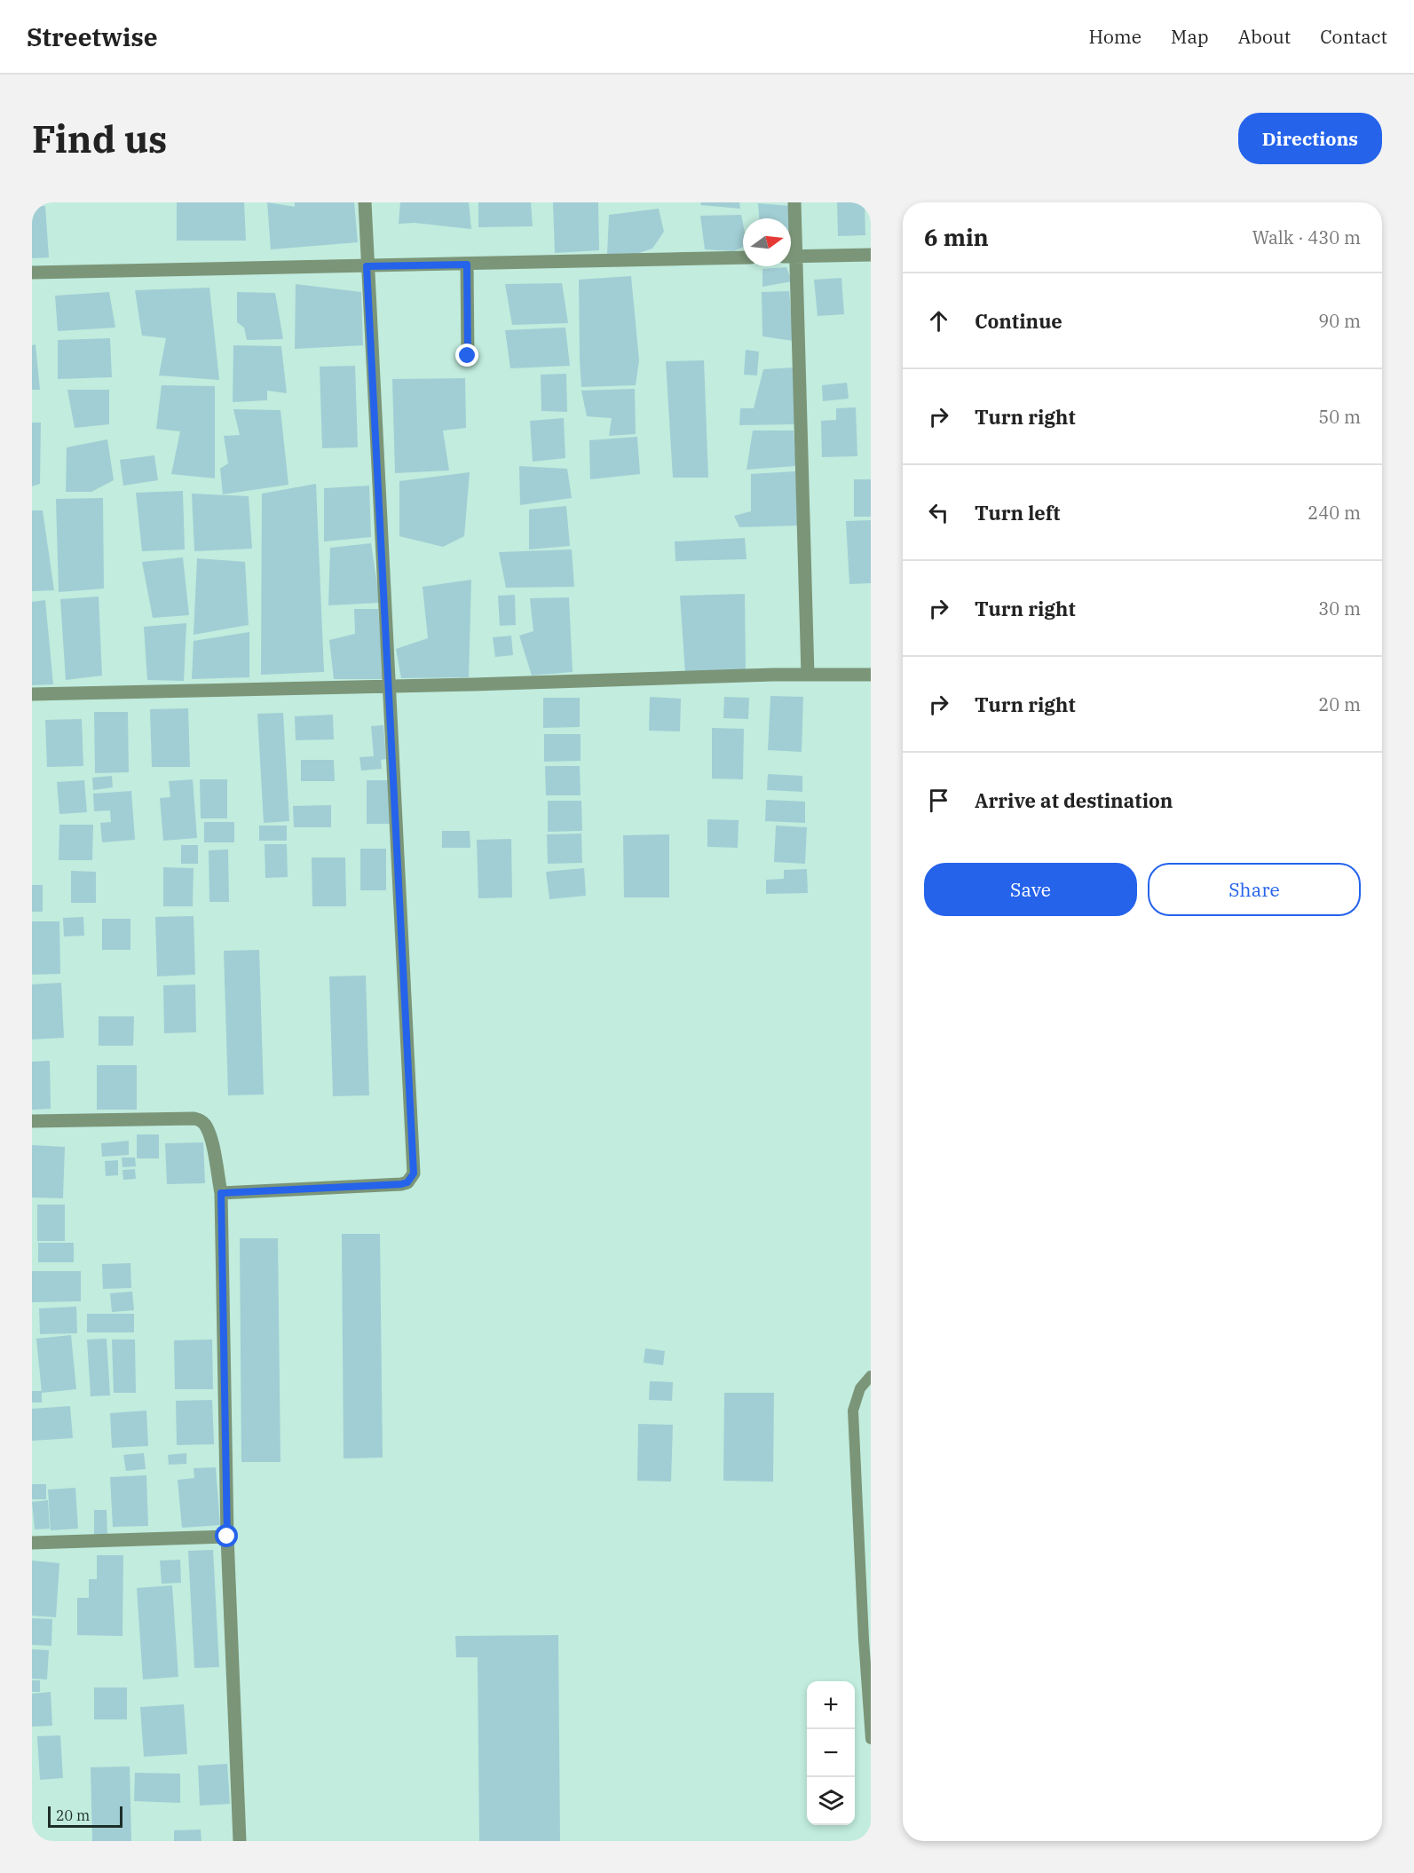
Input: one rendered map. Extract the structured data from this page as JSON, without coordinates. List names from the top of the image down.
{
  "scale_bar": "20 m",
  "north": "right",
  "page": {
    "header": "Streetwise",
    "nav": [
      "Home",
      "Map",
      "About",
      "Contact"
    ],
    "buttons": [
      "Directions",
      ["Save", "Share"]
    ],
    "title": "Find us",
    "heading": ["6 min", "Walk · 430 m"],
    "list": [
      ["Continue", "90 m"],
      ["Turn right", "50 m"],
      ["Turn left", "240 m"],
      ["Turn right", "30 m"],
      ["Turn right", "20 m"],
      "Arrive at destination"
    ],
    "map_buttons": ["+", "−"],
    "scale": "20 m"
  }
}
